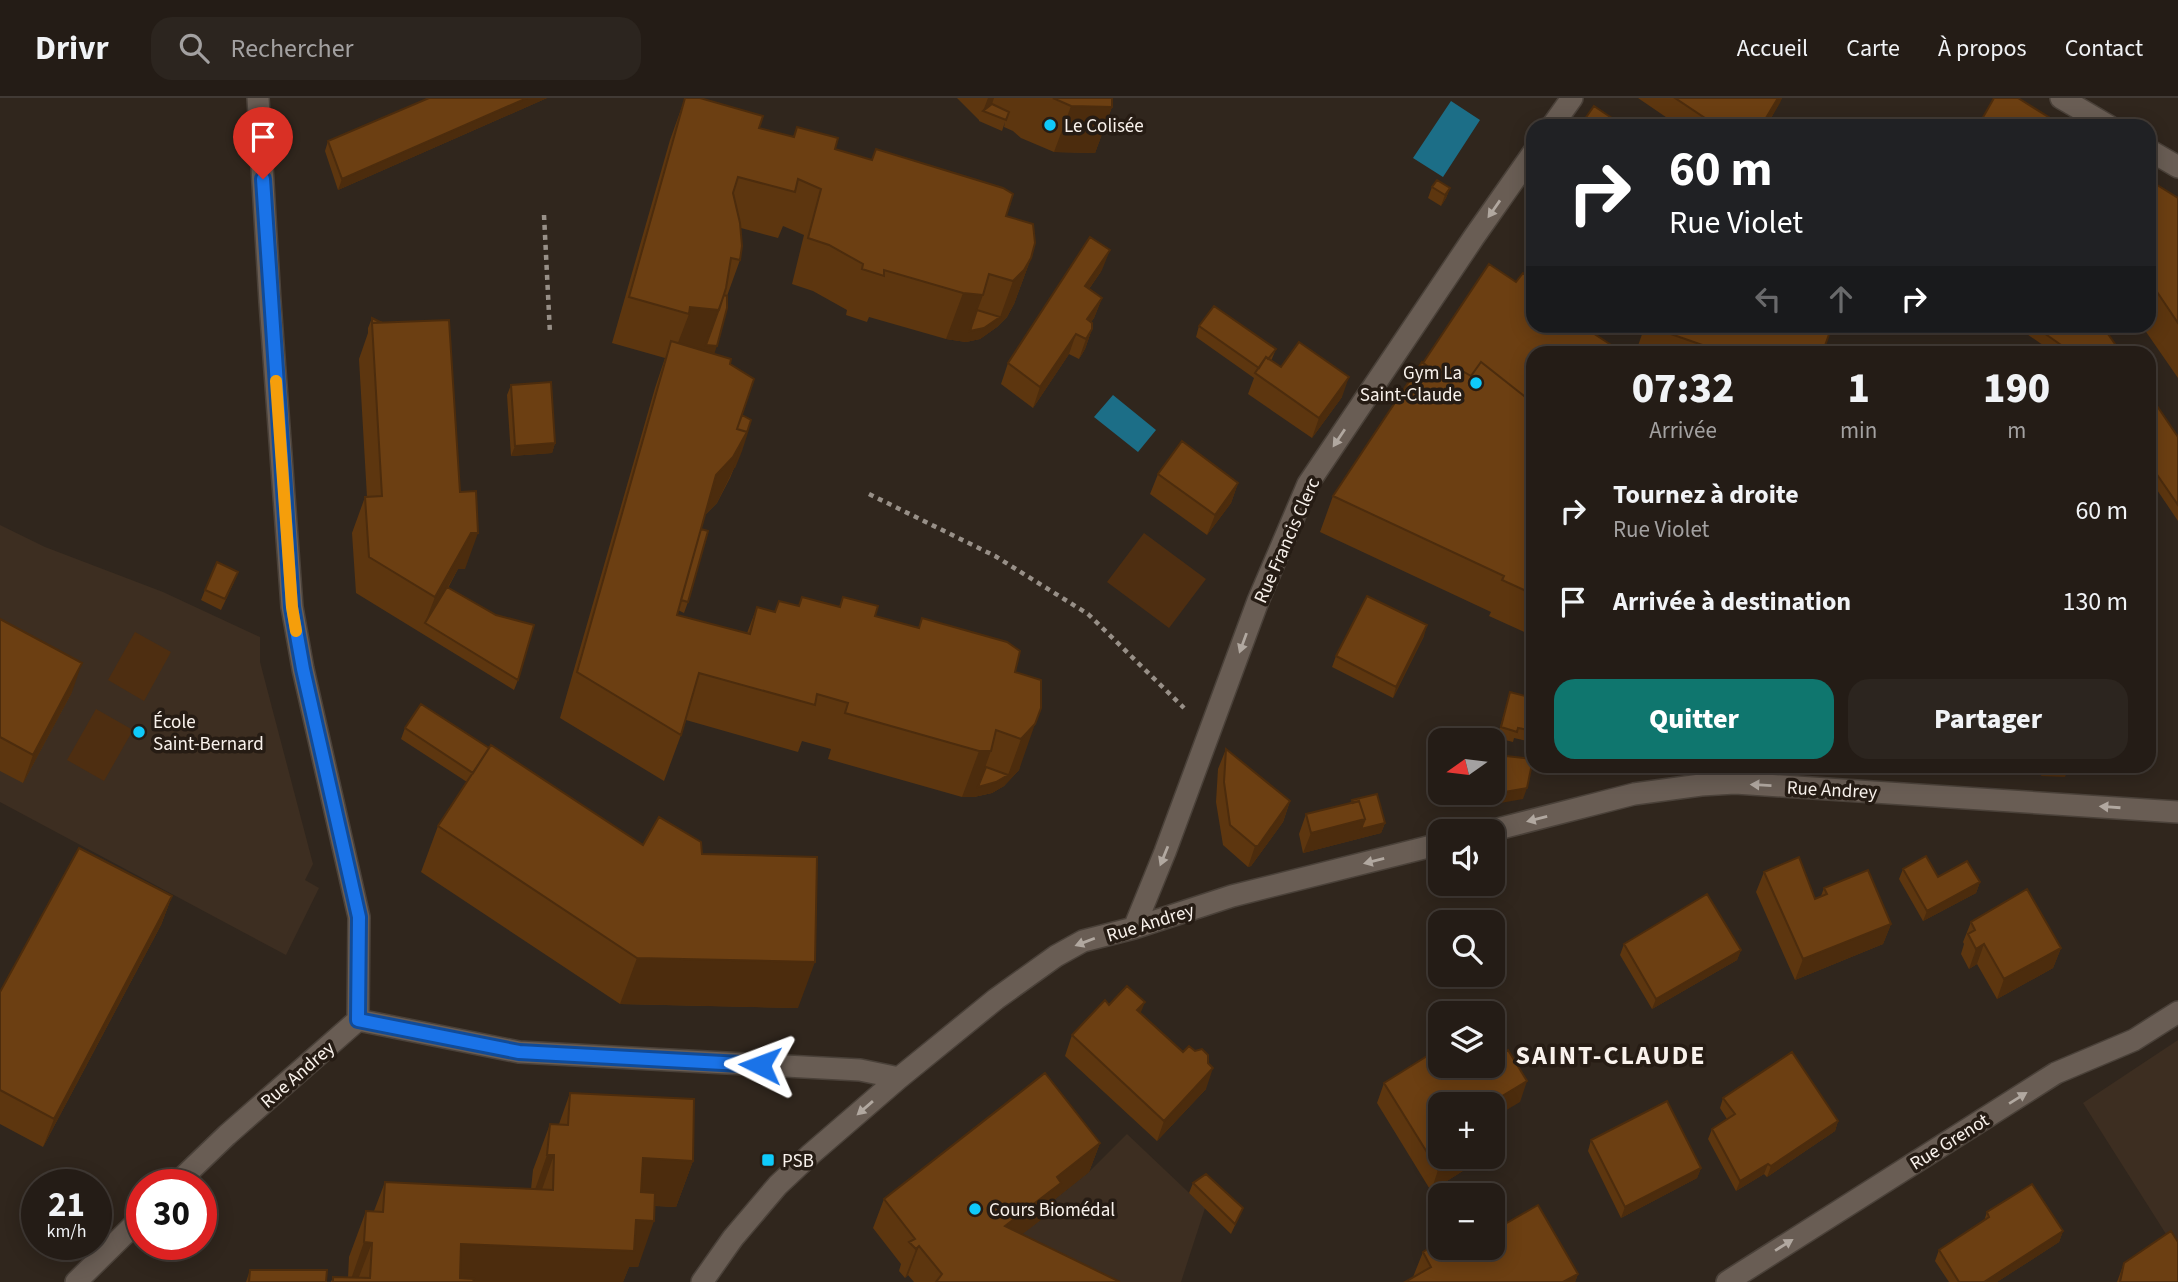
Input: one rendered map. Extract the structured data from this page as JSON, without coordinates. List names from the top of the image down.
{
  "streets": {
    "street": ["Rue Francis Clerc", "Rue Andrey", "Rue Grenot"]
  },
  "crossings": [
    ["Rue Francis Clerc", "Rue Andrey"]
  ],
  "one_way": ["Rue Francis Clerc", "Rue Andrey", "Rue Grenot"],
  "districts": ["SAINT-CLAUDE"],
  "places": {
    "other": [
      "Le Colisée",
      "Gym La Saint-Claude",
      "École Saint-Bernard",
      "Cours Biomédal"
    ],
    "transit": ["PSB"]
  },
  "north": "left",
  "page": {
    "header": "Drivr",
    "search": "Rechercher",
    "nav": [
      "Accueil",
      "Carte",
      "À propos",
      "Contact"
    ],
    "turn": ["60 m", "Rue Violet"],
    "eta": [
      "07:32",
      "Arrivée",
      "1",
      "min",
      "190",
      "m"
    ],
    "list": [
      {
        "name": "Tournez à droite",
        "note": "Rue Violet",
        "value": "60 m"
      },
      {
        "name": "Arrivée à destination",
        "value": "130 m"
      }
    ],
    "buttons": ["Quitter", "Partager"],
    "map_buttons": ["+", "−"],
    "speed": "21 km/h",
    "limit": "30"
  }
}
